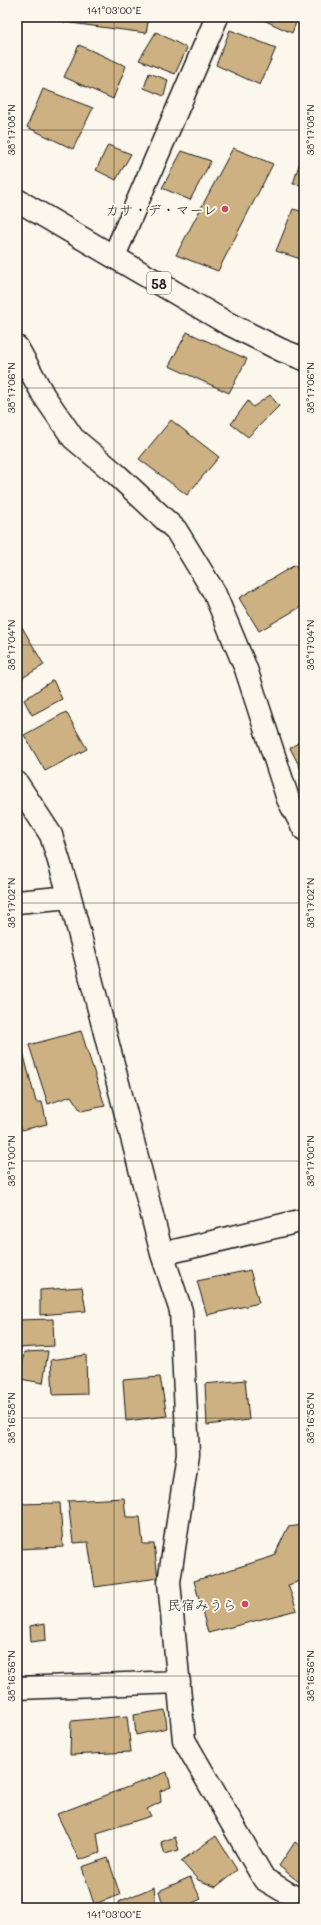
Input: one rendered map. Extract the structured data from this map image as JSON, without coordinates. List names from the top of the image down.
{
  "streets": {
    "street": ["58"]
  },
  "places": ["カサ・デ・マーレ", "民宿みうら"],
  "coordinates": [
    "141°03'00\"E",
    "38°17'08\"N",
    "38°17'06\"N",
    "38°17'04\"N",
    "38°17'02\"N",
    "38°17'00\"N",
    "38°16'58\"N",
    "38°16'56\"N"
  ]
}
